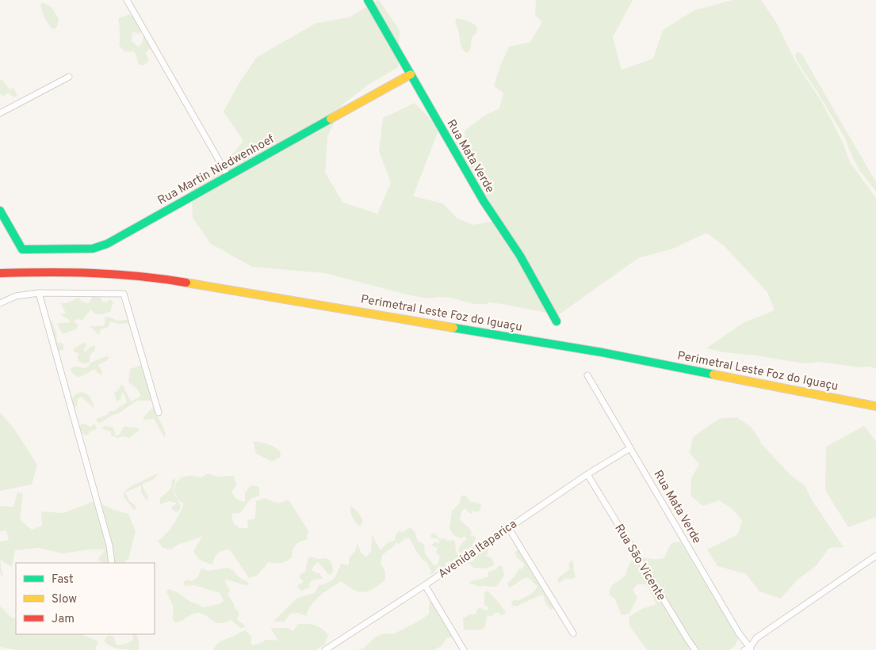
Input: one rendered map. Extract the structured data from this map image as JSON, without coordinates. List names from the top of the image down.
{
  "streets": {
    "main road": ["Rua Mata Verde", "Rua Martin Niedwenhoef", "Perimetral Leste Foz do Iguaçu"],
    "street": ["Avenida Itaparica", "Rua São Vicente"]
  },
  "crossings": [
    ["Rua Mata Verde", "Rua Martin Niedwenhoef"],
    ["Rua Mata Verde", "Avenida Itaparica"],
    ["Avenida Itaparica", "Rua São Vicente"]
  ],
  "legend": ["Fast", "Slow", "Jam"]
}
